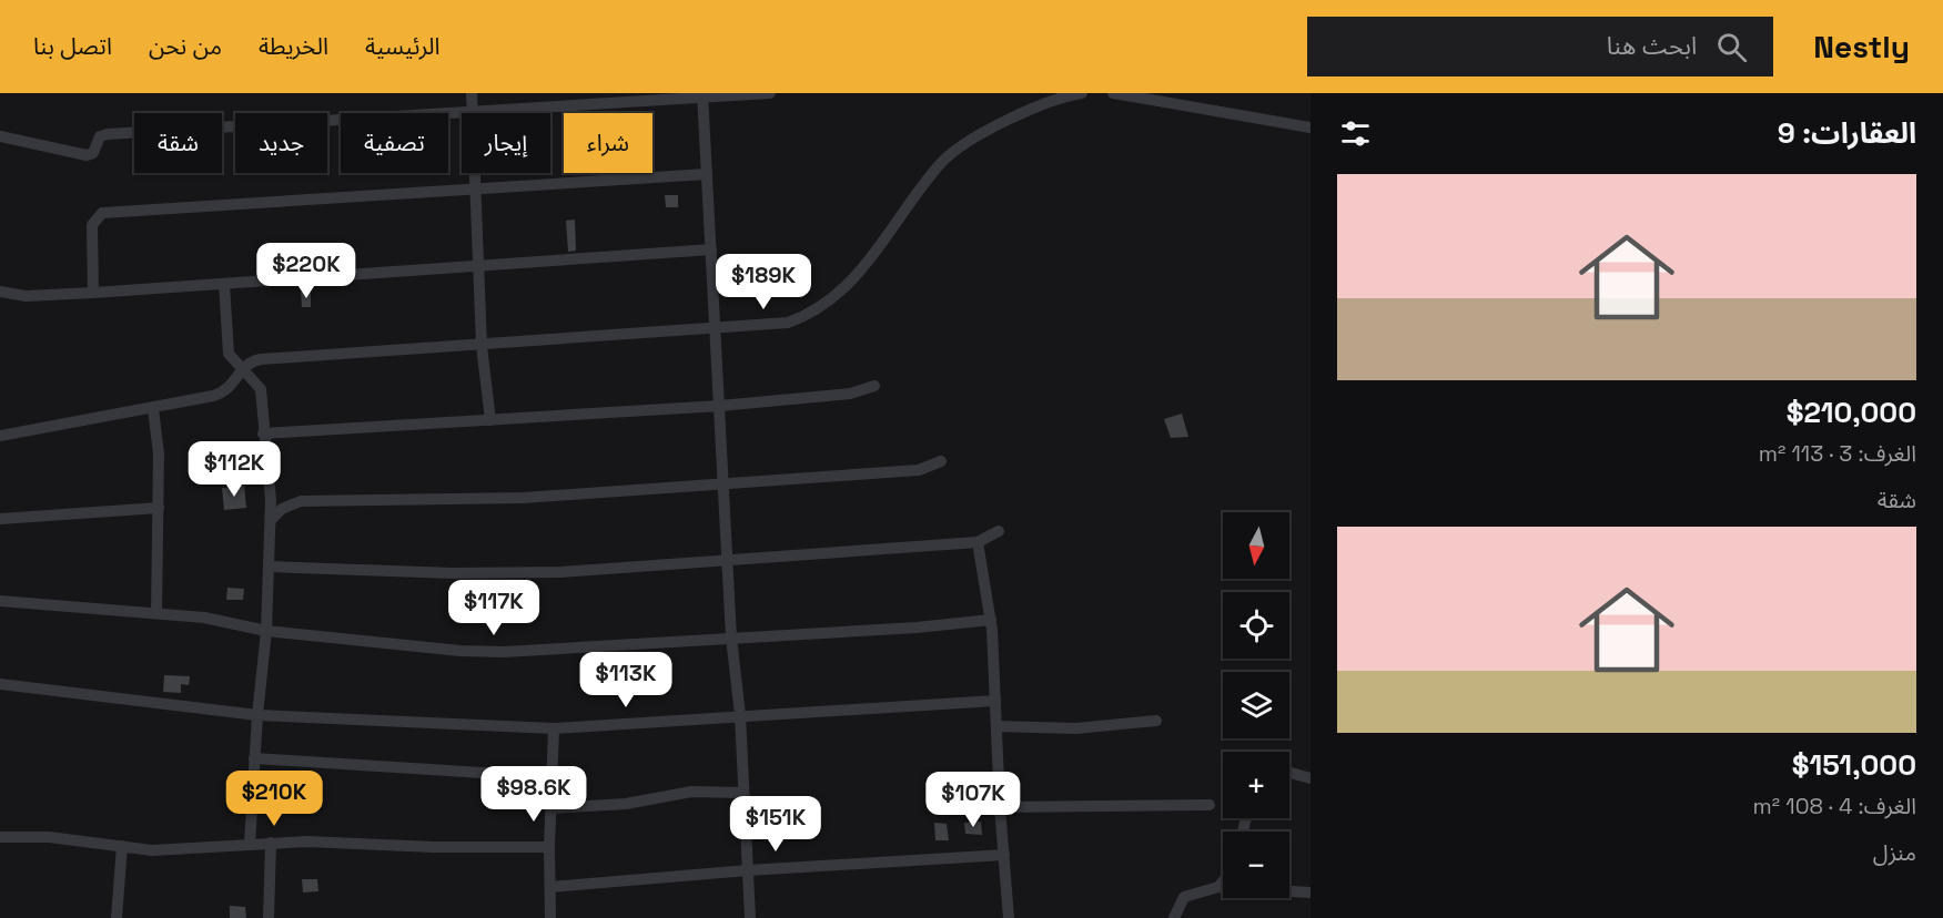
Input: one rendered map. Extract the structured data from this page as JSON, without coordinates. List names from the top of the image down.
{
  "north": "bottom",
  "page": {
    "header": "Nestly",
    "search": "ابحث هنا",
    "nav": [
      "الرئيسية",
      "الخريطة",
      "من نحن",
      "اتصل بنا"
    ],
    "heading": "العقارات: 9",
    "chip": [
      "شراء",
      "إيجار",
      "تصفية",
      "جديد",
      "شقة"
    ],
    "list": [
      {
        "name": "$210,000",
        "note": "الغرف: 3 · 113 m² · شقة"
      },
      {
        "name": "$151,000",
        "note": "الغرف: 4 · 108 m² · منزل"
      }
    ],
    "price": [
      "$220K",
      "$189K",
      "$112K",
      "$117K",
      "$113K",
      "$98.6K",
      "$210K",
      "$107K",
      "$151K"
    ],
    "map_buttons": ["+", "−"]
  }
}
